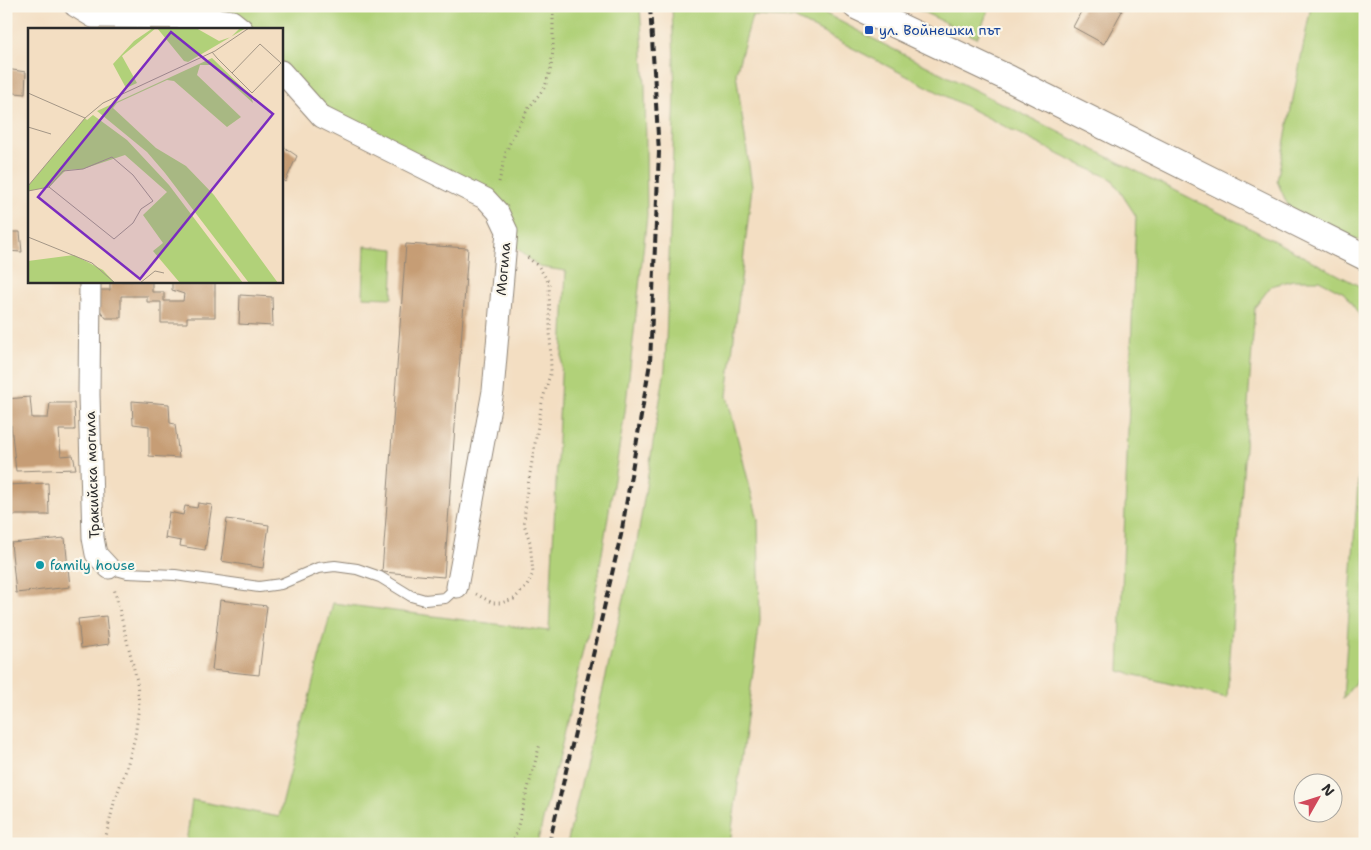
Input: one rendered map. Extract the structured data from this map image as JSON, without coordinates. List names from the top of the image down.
{
  "streets": {
    "street": ["Могила", "Тракийска могила"]
  },
  "places": {
    "transit": ["ул. Войнешки път"],
    "other": ["family house"]
  },
  "north": "top right"
}
